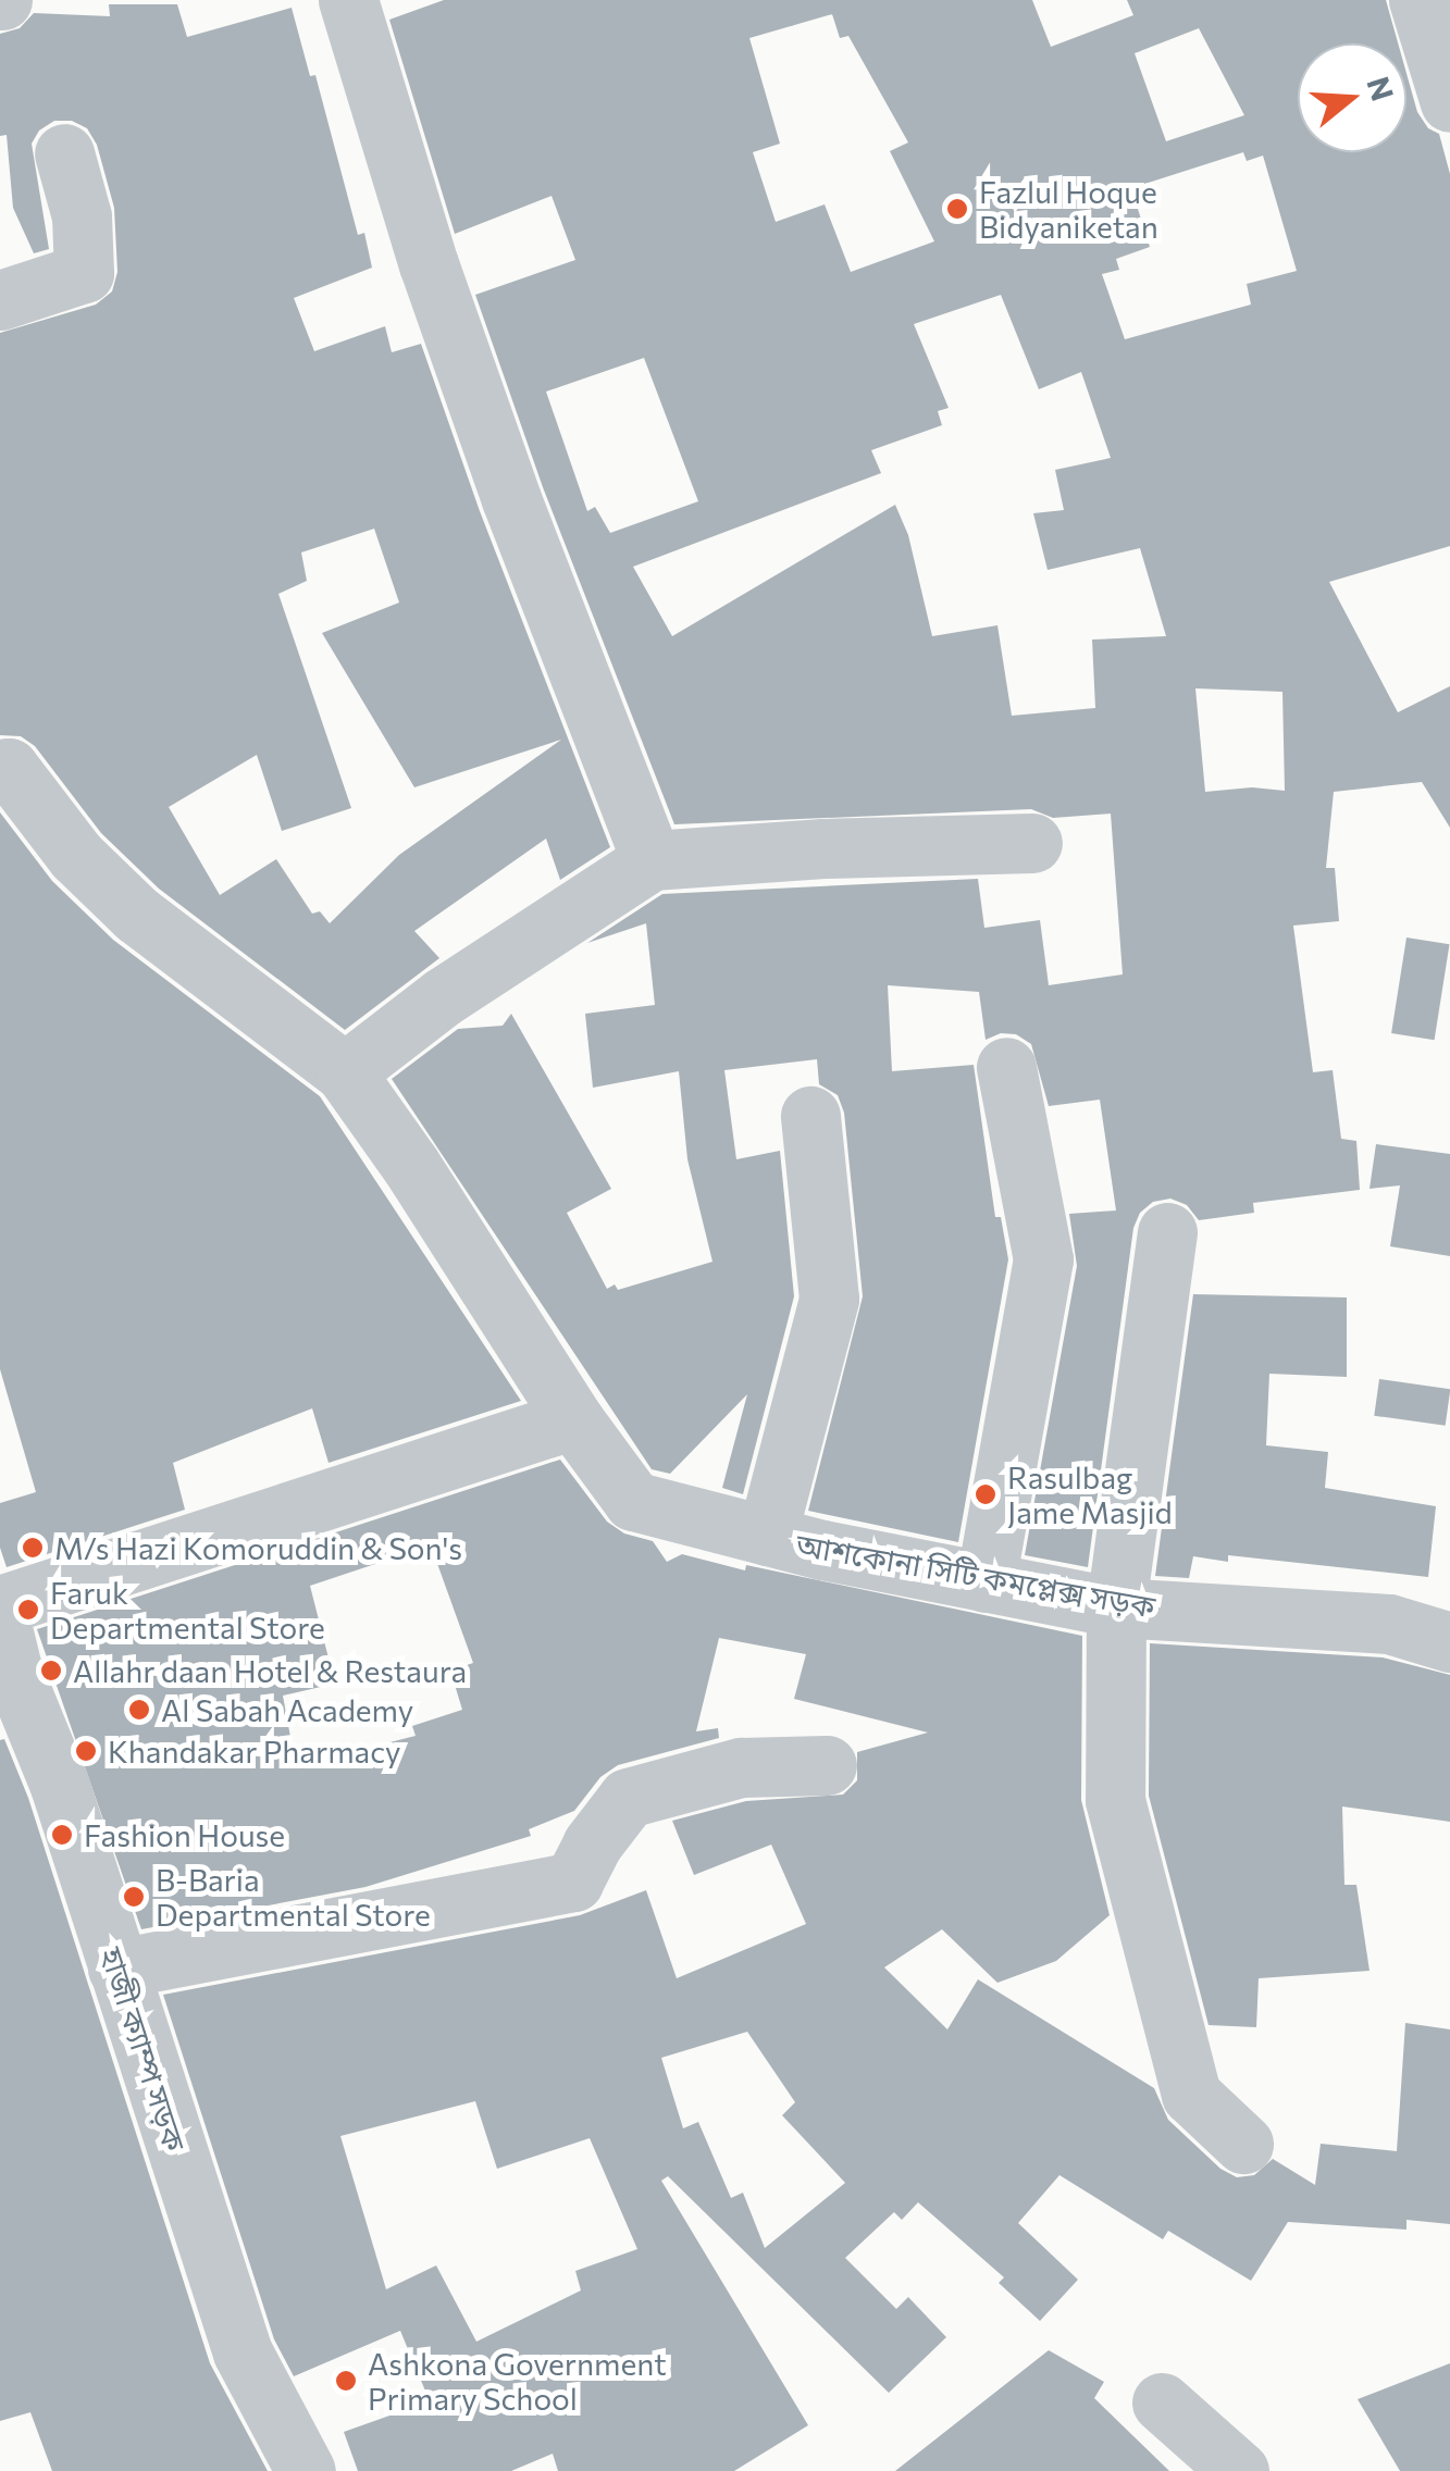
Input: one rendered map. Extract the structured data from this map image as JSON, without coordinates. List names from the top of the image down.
{
  "streets": {
    "street": ["আশকোনা সিটি কমপ্লেক্স সড়ক", "হাজী ক্যাম্প সড়ক"]
  },
  "places": [
    "Fazlul Hoque Bidyaniketan",
    "Rasulbag Jame Masjid",
    "M/s Hazi Komoruddin & Son's",
    "Faruk Departmental Store",
    "Allahr daan Hotel & Restaura",
    "Al Sabah Academy",
    "Khandakar Pharmacy",
    "Fashion House",
    "B-Baria Departmental Store",
    "Ashkona Government Primary School"
  ],
  "north": "right"
}
